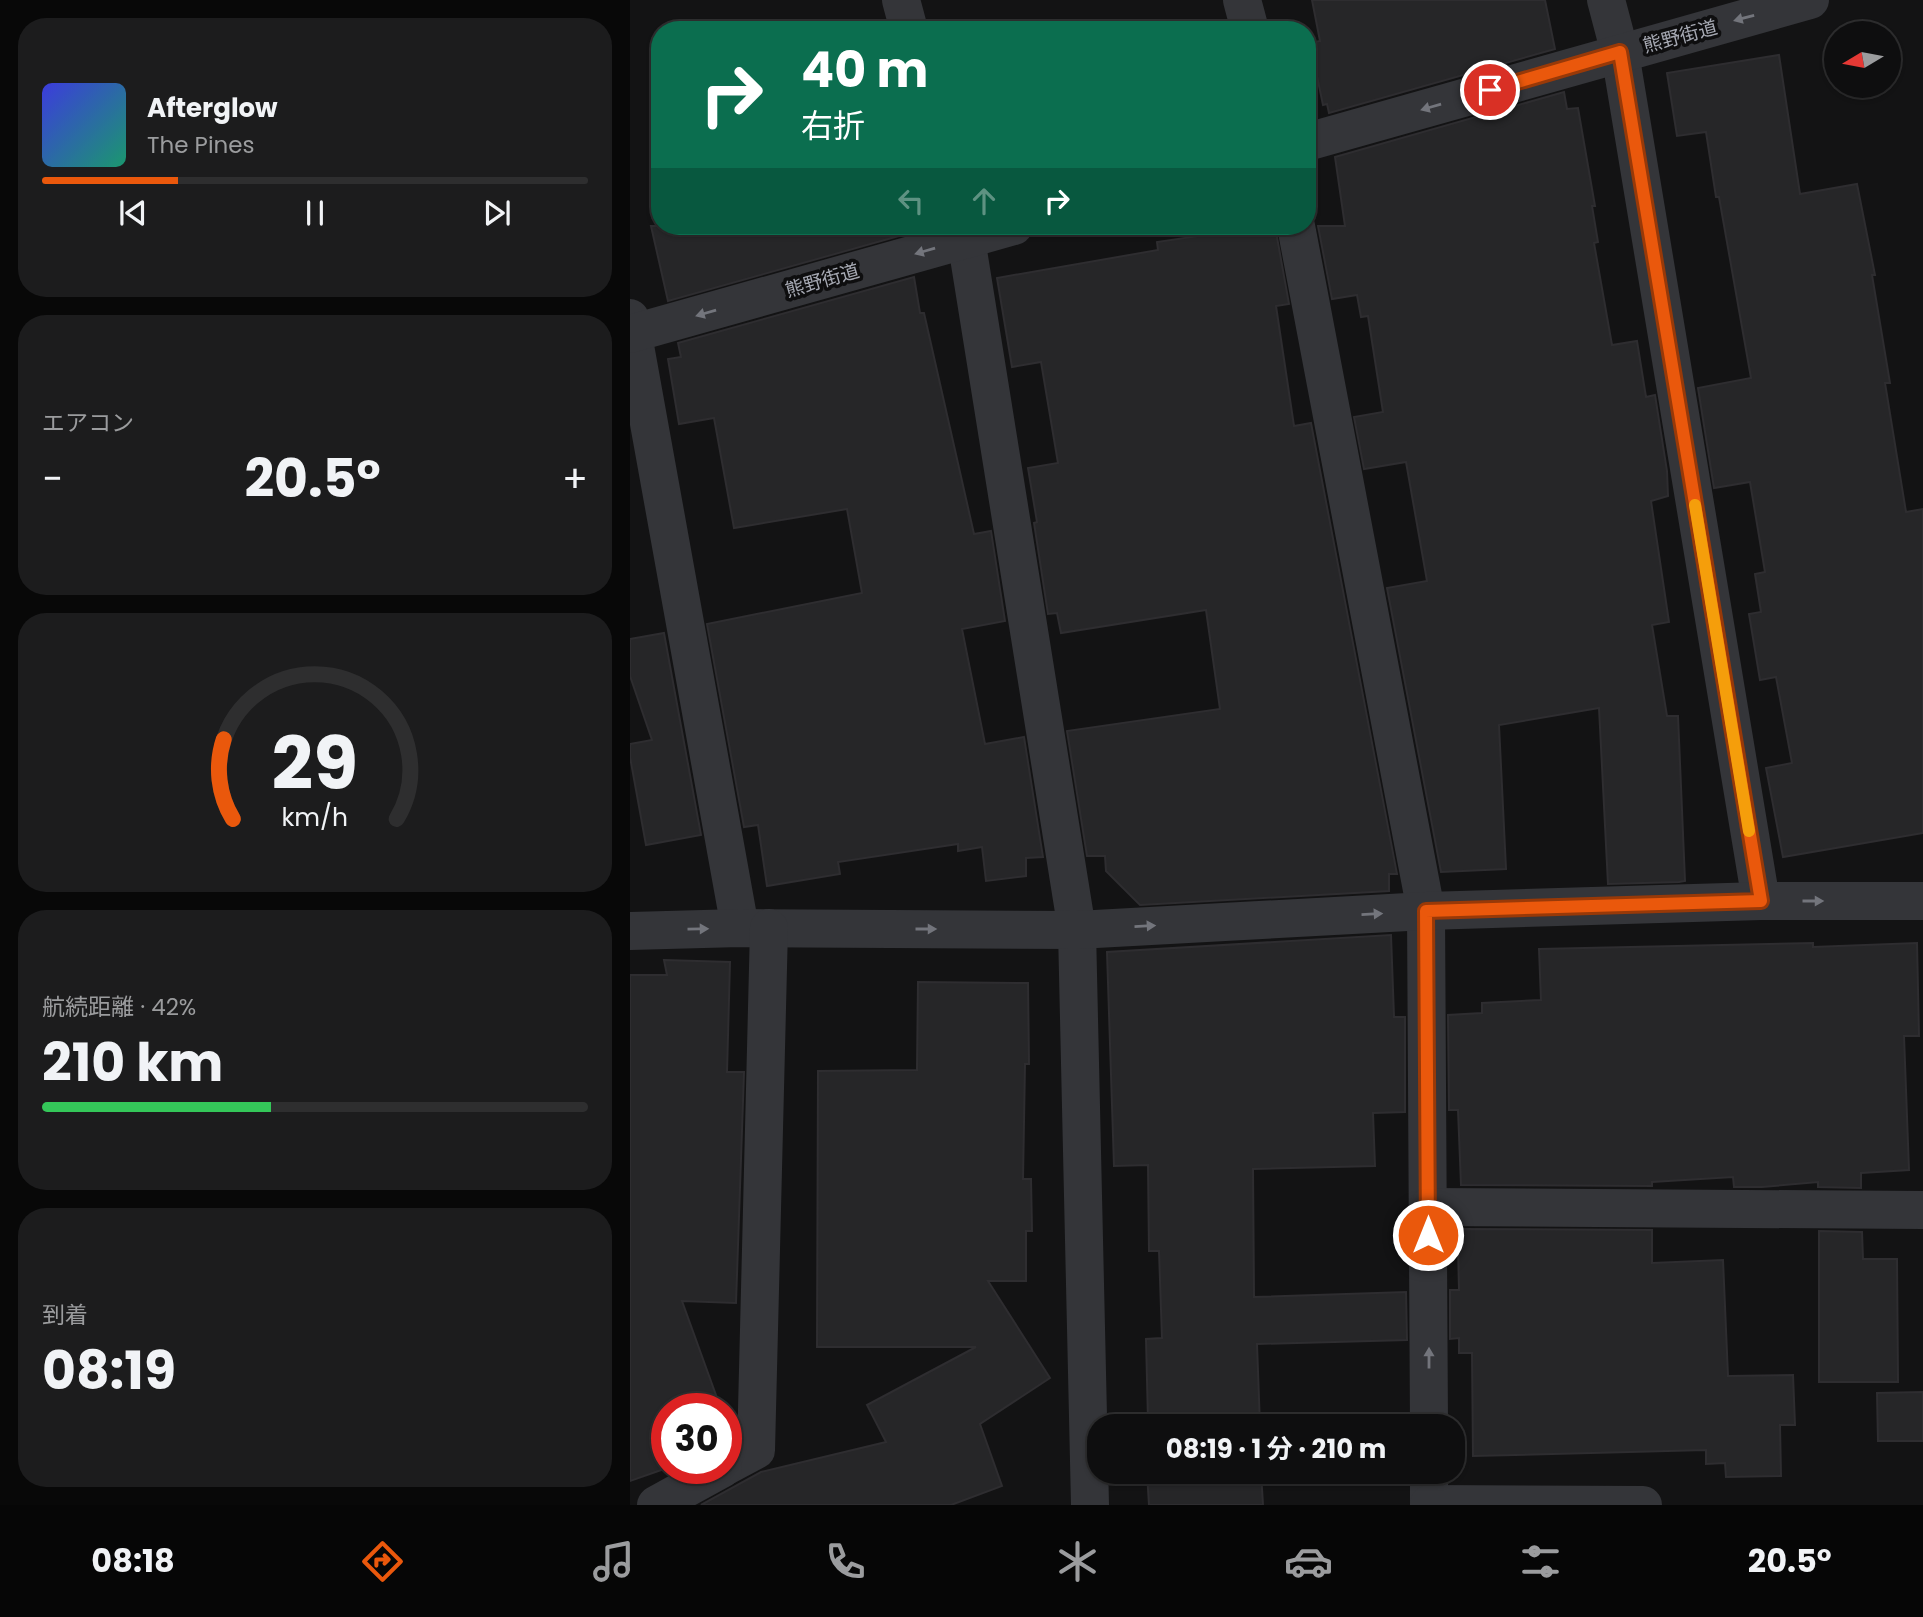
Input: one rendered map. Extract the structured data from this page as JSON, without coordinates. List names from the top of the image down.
{
  "streets": {
    "street": ["熊野街道"]
  },
  "one_way": ["熊野街道"],
  "north": "left",
  "page": {
    "turn": ["40 m", "右折"],
    "song": ["Afterglow", "The Pines"],
    "tile": [
      "エアコン",
      ["航続距離 · 42%", "210 km"],
      ["到着", "08:19"]
    ],
    "heat": ["−", "20.5°", "+"],
    "limit": "30",
    "trip": "08:19 · 1 分 · 210 m",
    "tabs": ["08:18", "20.5°"],
    "gauge": ["29", "km/h"]
  }
}
